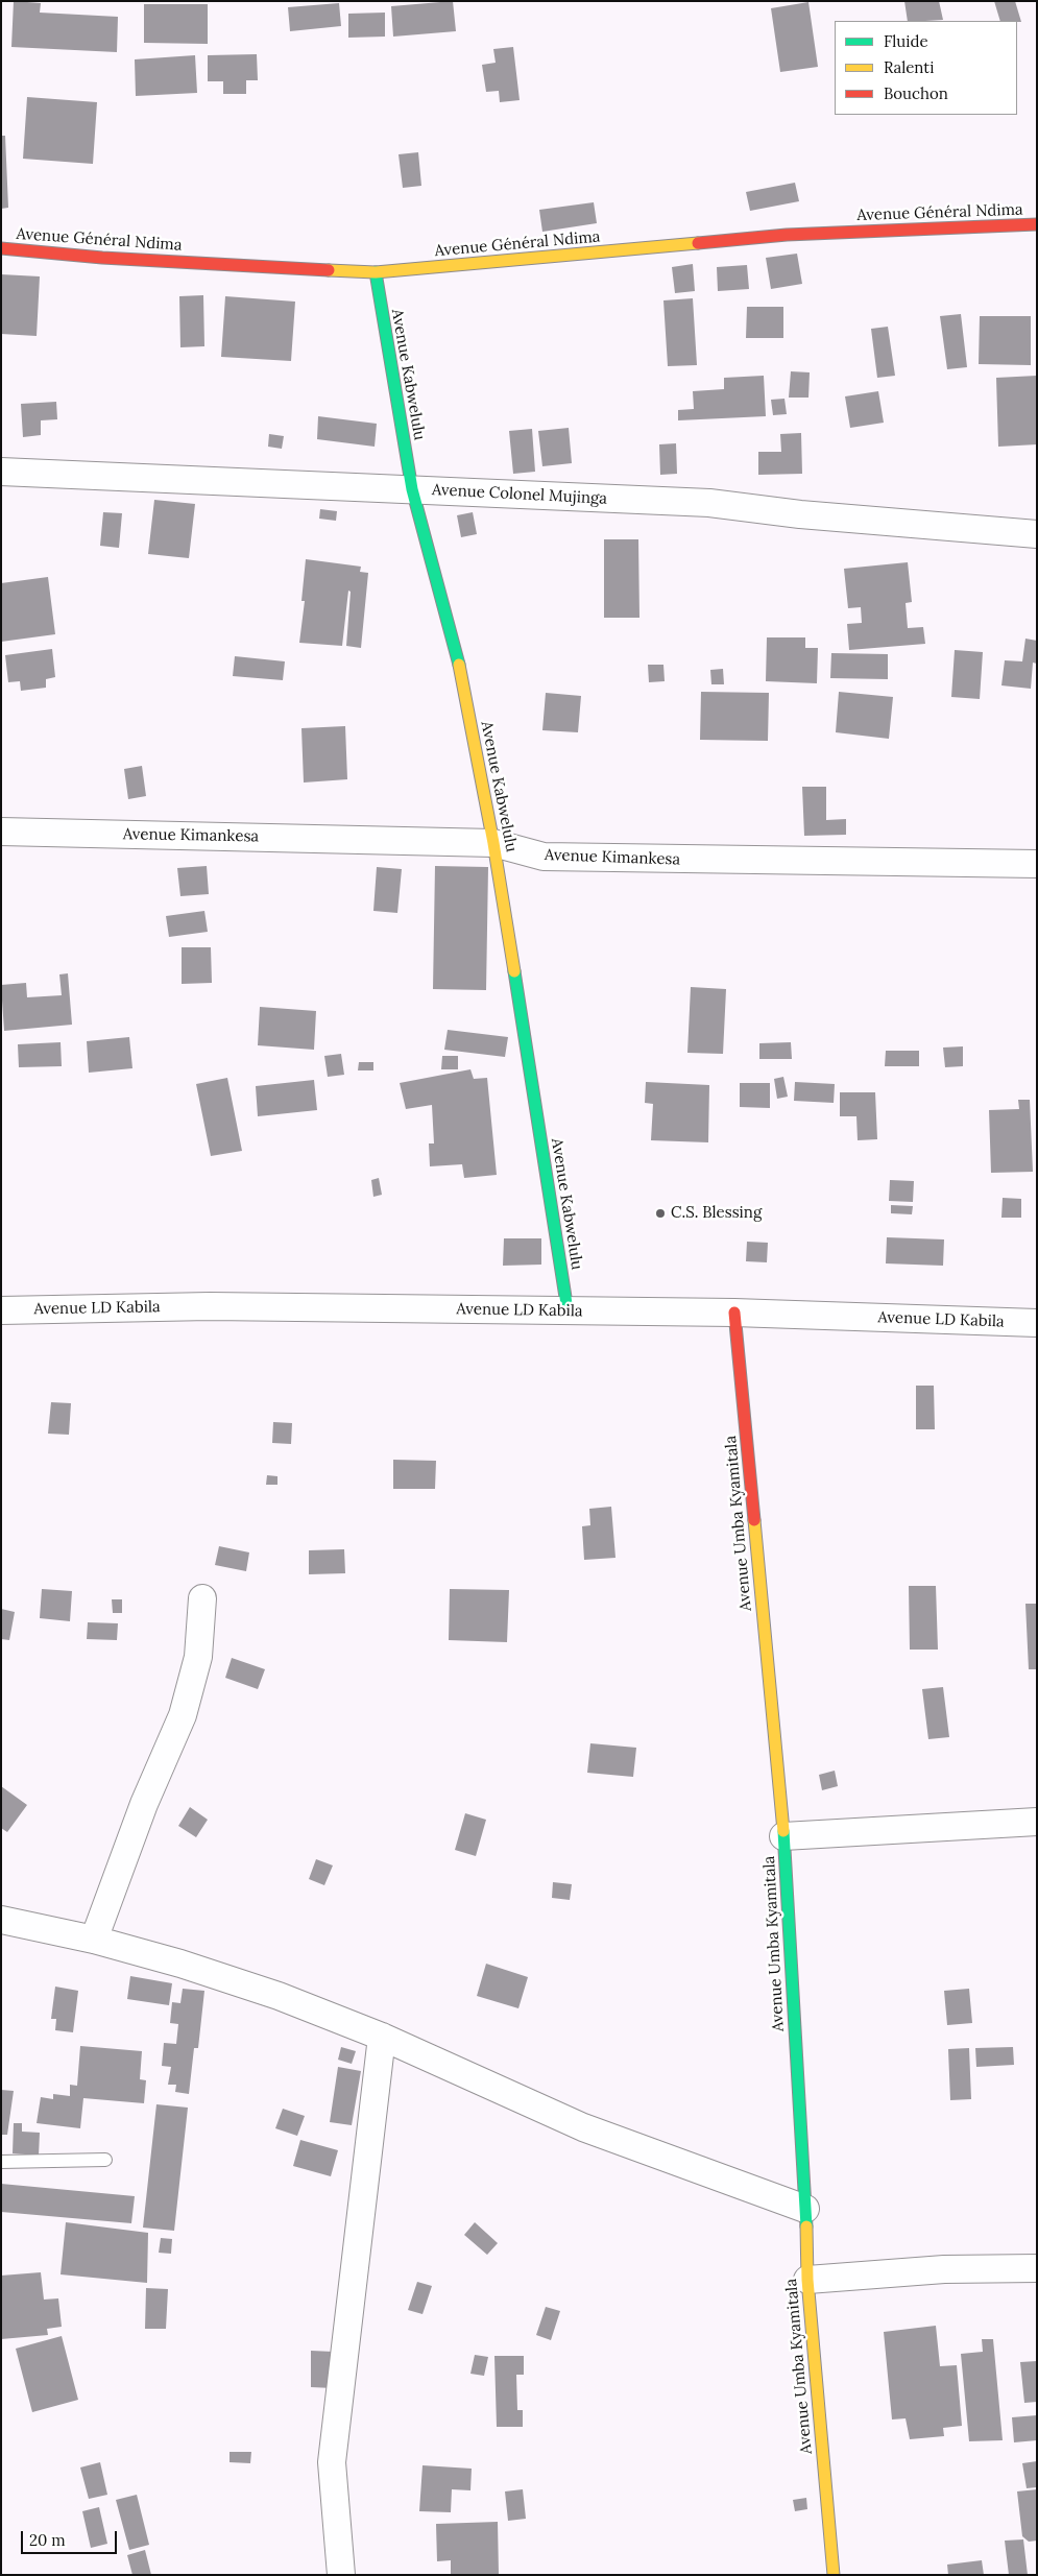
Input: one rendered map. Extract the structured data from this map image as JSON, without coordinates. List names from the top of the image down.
{
  "streets": {
    "street": [
      "Avenue Général Ndima",
      "Avenue Kabwelulu",
      "Avenue Colonel Mujinga",
      "Avenue Kimankesa",
      "Avenue LD Kabila",
      "Avenue Umba Kyamitala"
    ]
  },
  "crossings": [
    ["Avenue Général Ndima", "Avenue Kabwelulu"],
    ["Avenue Kabwelulu", "Avenue Colonel Mujinga"],
    ["Avenue Kabwelulu", "Avenue Kimankesa"],
    ["Avenue Kabwelulu", "Avenue LD Kabila"],
    ["Avenue LD Kabila", "Avenue Umba Kyamitala"]
  ],
  "places": ["C.S. Blessing"],
  "legend": ["Fluide", "Ralenti", "Bouchon"],
  "scale_bar": "20 m"
}
